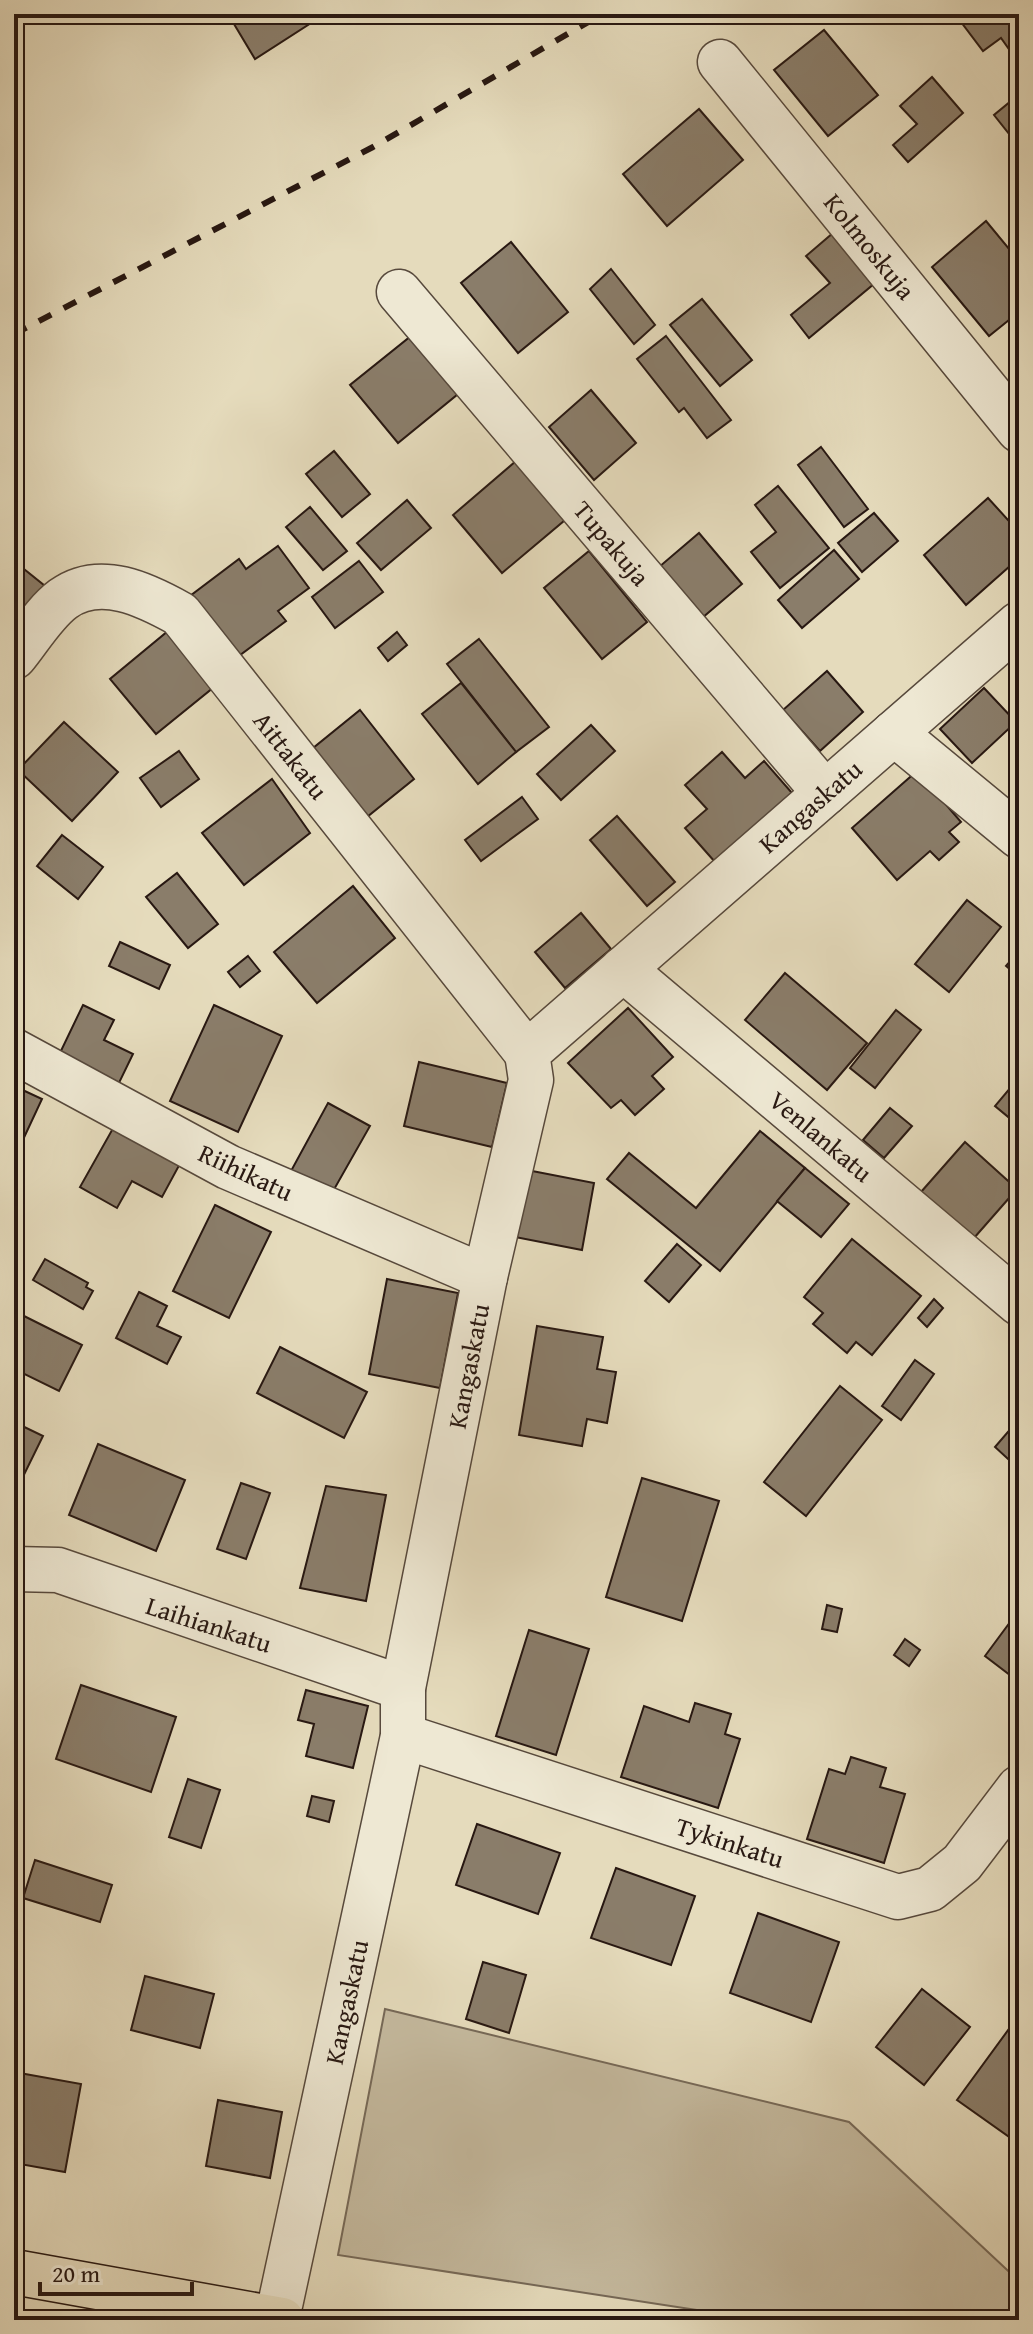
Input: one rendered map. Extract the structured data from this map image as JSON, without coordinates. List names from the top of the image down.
{
  "streets": {
    "street": [
      "Kolmoskuja",
      "Tupakuja",
      "Aittakatu",
      "Kangaskatu",
      "Venlankatu",
      "Riihikatu",
      "Laihiankatu",
      "Tykinkatu"
    ]
  },
  "crossings": [
    ["Tupakuja", "Kangaskatu"],
    ["Aittakatu", "Kangaskatu"],
    ["Kangaskatu", "Venlankatu"],
    ["Kangaskatu", "Riihikatu"],
    ["Kangaskatu", "Laihiankatu"],
    ["Kangaskatu", "Tykinkatu"]
  ],
  "scale_bar": "20 m"
}
